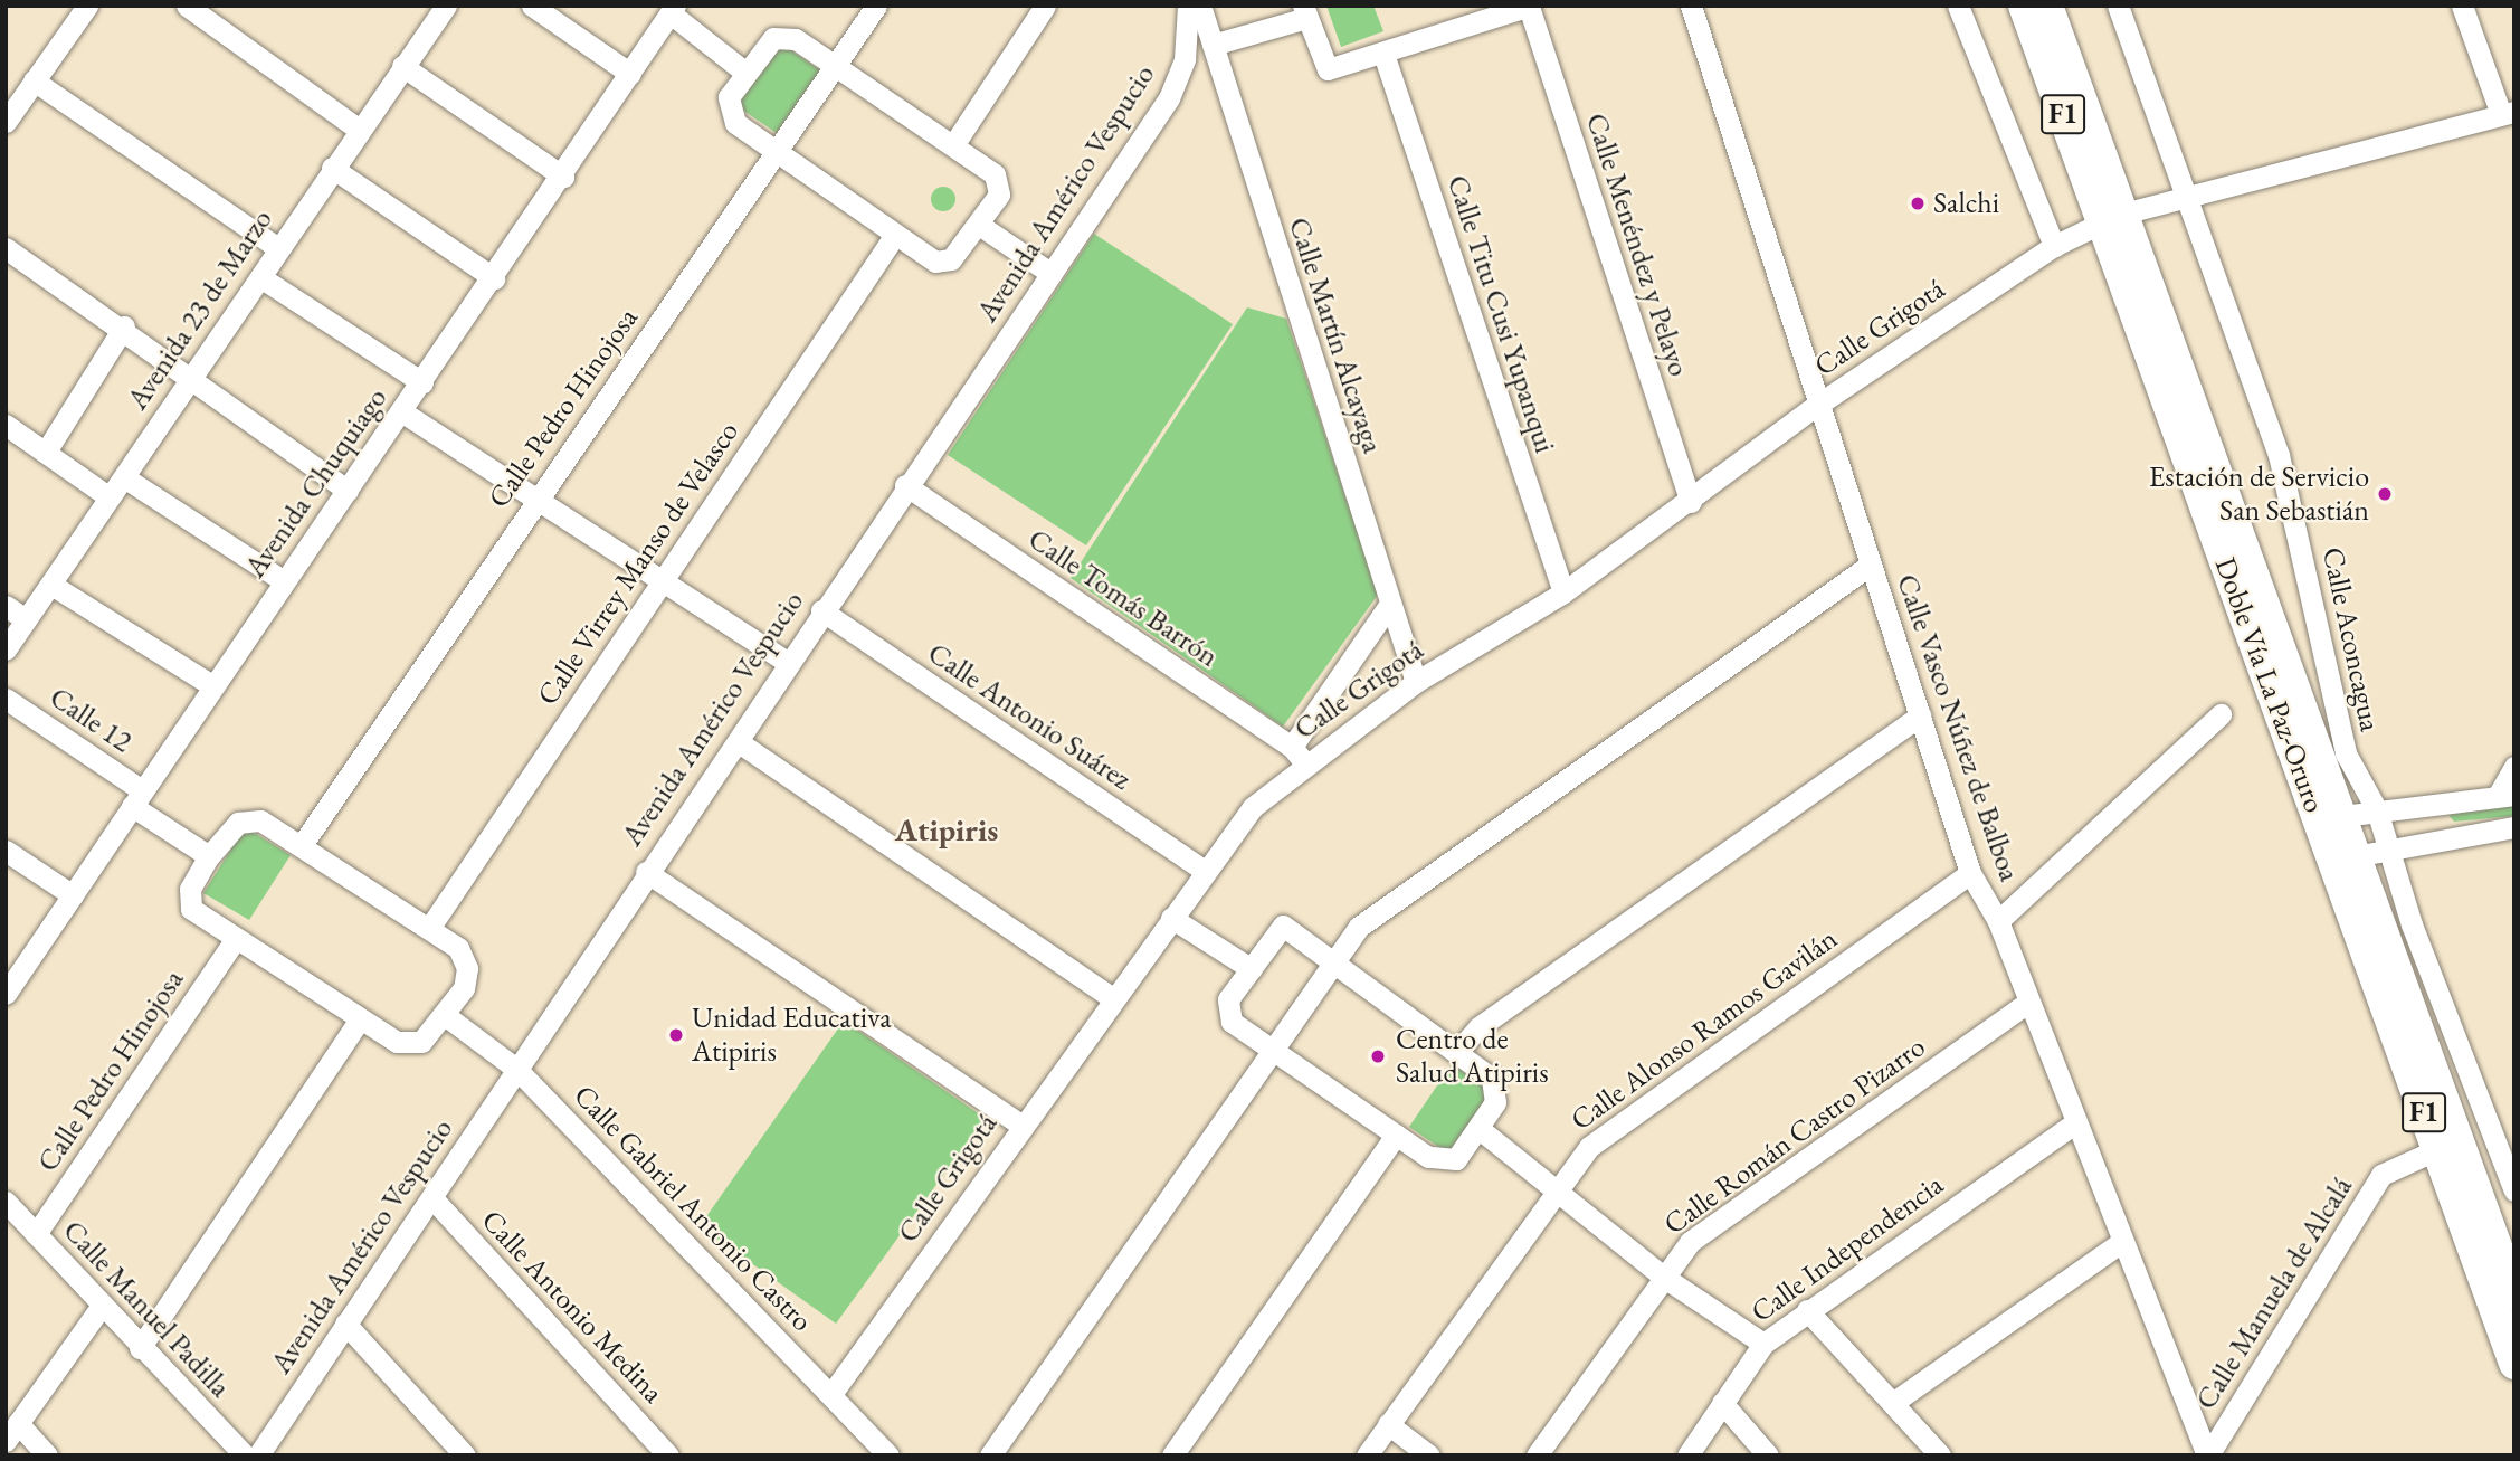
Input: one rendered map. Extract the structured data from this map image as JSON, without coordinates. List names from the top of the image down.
{
  "streets": {
    "highway": ["F1", "Doble Vía La Paz-Oruro"],
    "street": [
      "Avenida Américo Vespucio",
      "Calle Menéndez y Pelayo",
      "Avenida 23 de Marzo",
      "Calle Titu Cusi Yupanqui",
      "Calle Grigotá",
      "Calle Martín Alcayaga",
      "Calle Pedro Hinojosa",
      "Avenida Chuquiago",
      "Calle Virrey Manso de Velasco",
      "Calle Tomás Barrón",
      "Calle Aconcagua",
      "Calle Antonio Suárez",
      "Calle 12",
      "Calle Vasco Núñez de Balboa",
      "Calle Alonso Ramos Gavilán",
      "Calle Román Castro Pizarro",
      "Calle Gabriel Antonio Castro",
      "Calle Independencia",
      "Calle Manuela de Alcalá",
      "Calle Antonio Medina",
      "Calle Manuel Padilla"
    ]
  },
  "crossings": [
    ["Avenida Américo Vespucio", "Calle Tomás Barrón"],
    ["Avenida Américo Vespucio", "Calle Antonio Suárez"],
    ["Avenida Américo Vespucio", "Calle Gabriel Antonio Castro"],
    ["Avenida Américo Vespucio", "Calle Antonio Medina"],
    ["Calle Menéndez y Pelayo", "Calle Grigotá"],
    ["Calle Titu Cusi Yupanqui", "Calle Grigotá"],
    ["Calle Grigotá", "Calle Martín Alcayaga"],
    ["Calle Grigotá", "Calle Tomás Barrón"],
    ["Calle Grigotá", "Calle Aconcagua"],
    ["Calle Grigotá", "Doble Vía La Paz-Oruro"],
    ["Calle Grigotá", "Calle Antonio Suárez"],
    ["Calle Grigotá", "Calle Vasco Núñez de Balboa"],
    ["Calle Grigotá", "Calle Gabriel Antonio Castro"],
    ["Calle Pedro Hinojosa", "Calle Manuel Padilla"],
    ["Avenida Chuquiago", "Calle 12"],
    ["Doble Vía La Paz-Oruro", "Calle Manuela de Alcalá"],
    ["Calle Vasco Núñez de Balboa", "Calle Alonso Ramos Gavilán"],
    ["Calle Vasco Núñez de Balboa", "Calle Román Castro Pizarro"],
    ["Calle Vasco Núñez de Balboa", "Calle Independencia"],
    ["Calle Vasco Núñez de Balboa", "Calle Manuela de Alcalá"]
  ],
  "districts": ["Atipiris"],
  "places": [
    "Salchi",
    "Estación de Servicio San Sebastián",
    "Unidad Educativa Atipiris",
    "Centro de Salud Atipiris"
  ]
}
